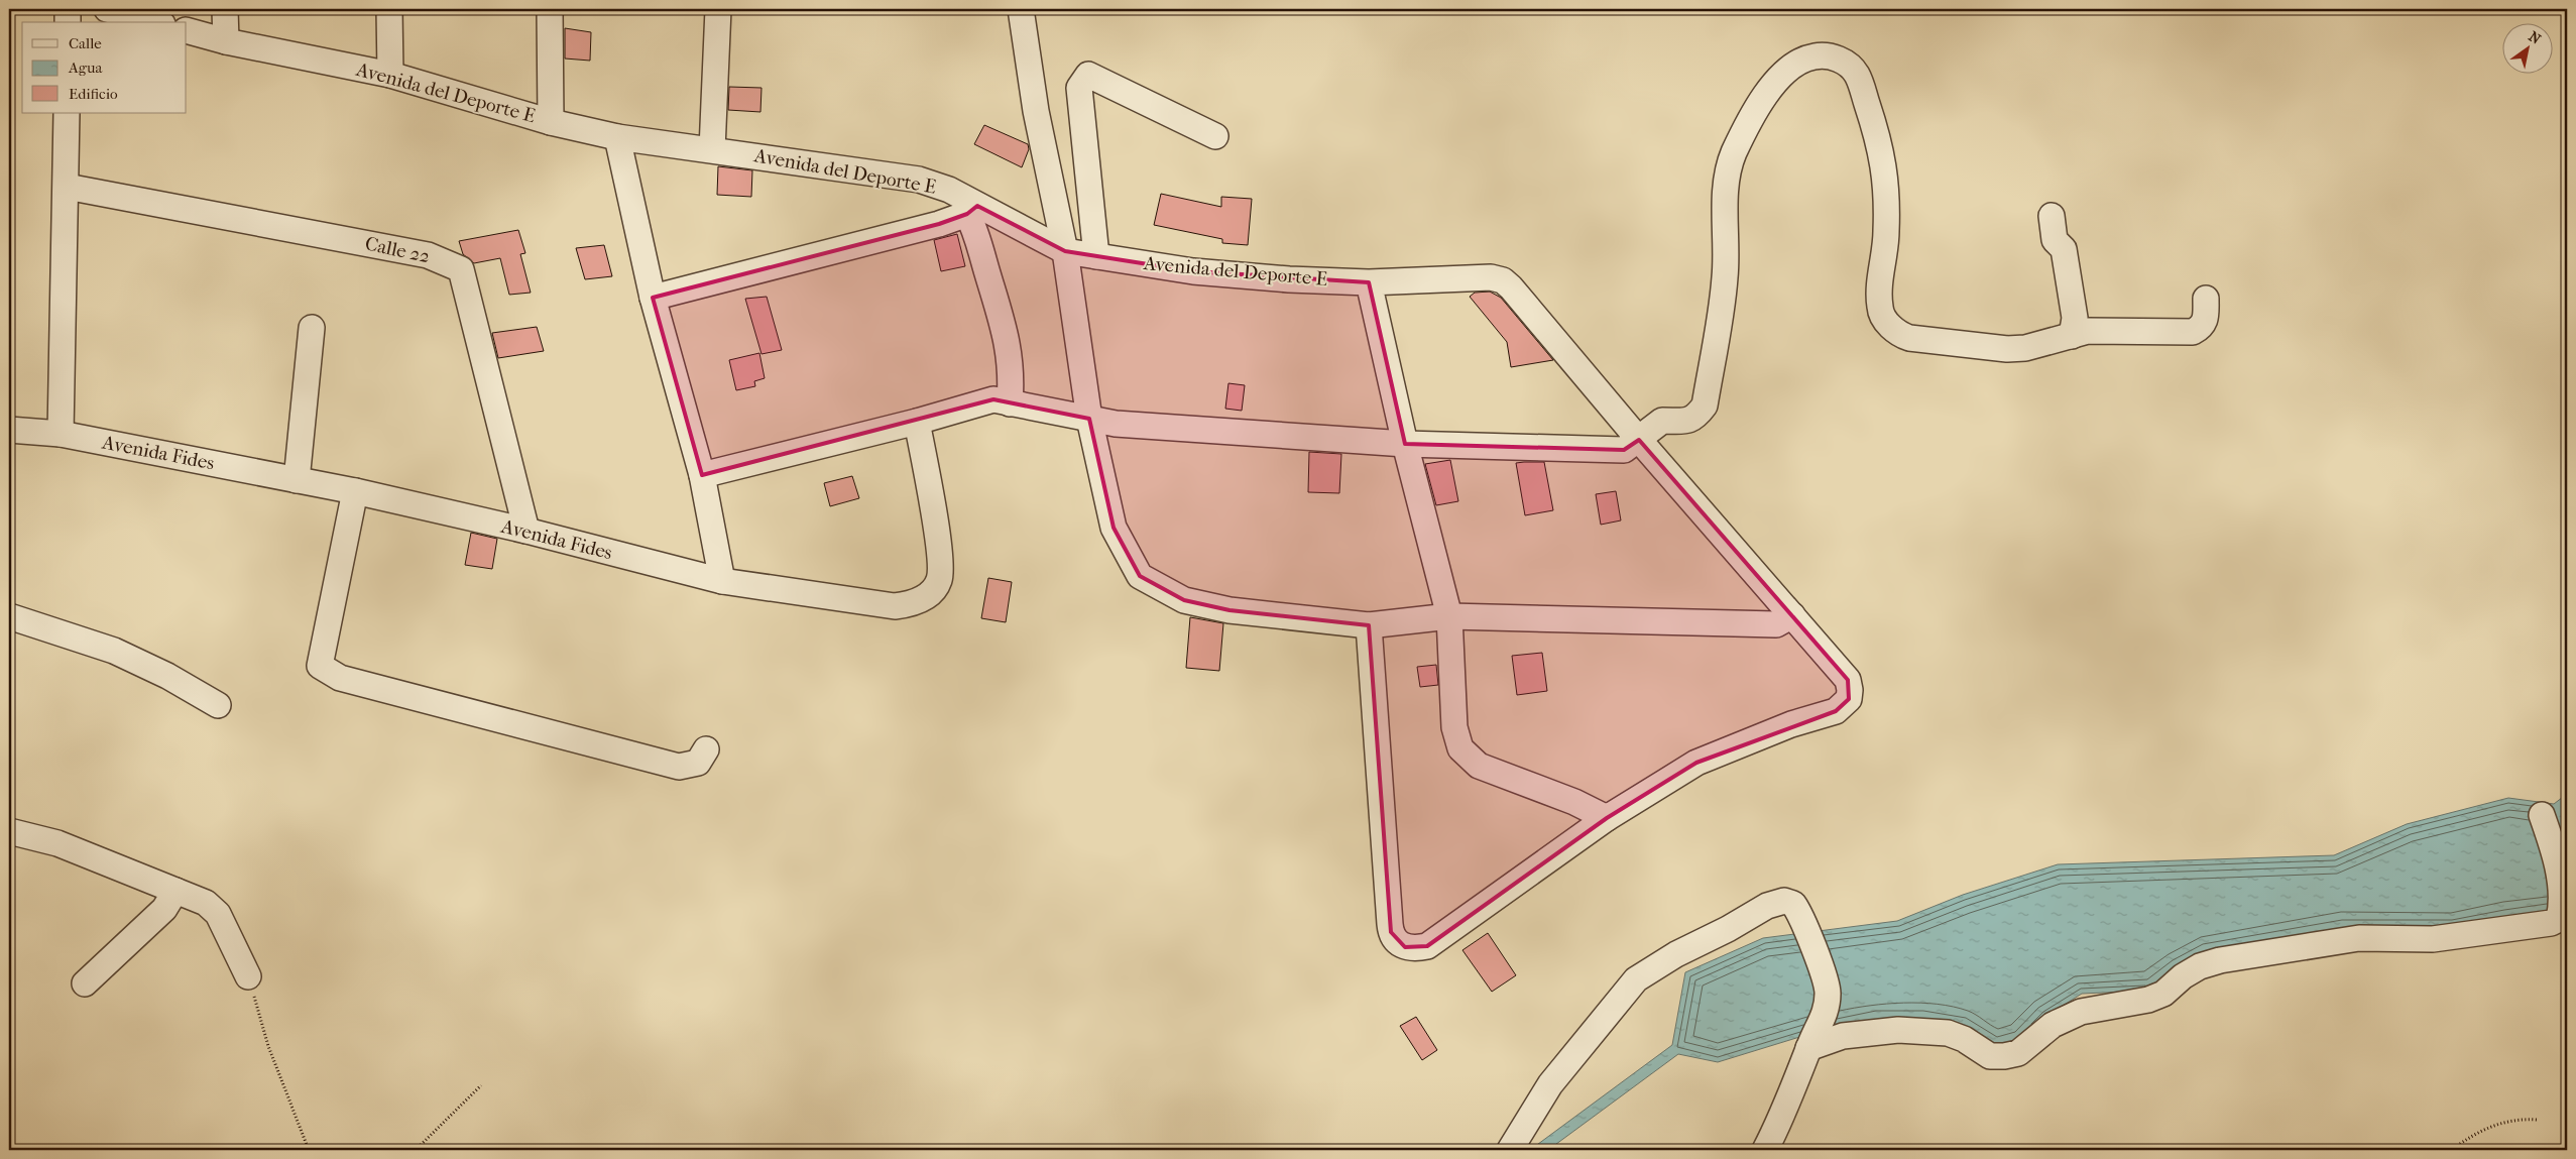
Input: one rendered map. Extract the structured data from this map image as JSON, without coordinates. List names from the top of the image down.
{
  "streets": {
    "street": ["Avenida del Deporte E", "Calle 22", "Avenida Fides"]
  },
  "crossings": [
    ["Calle 22", "Avenida Fides"]
  ],
  "legend": ["Calle", "Agua", "Edificio"],
  "north": "top right"
}
